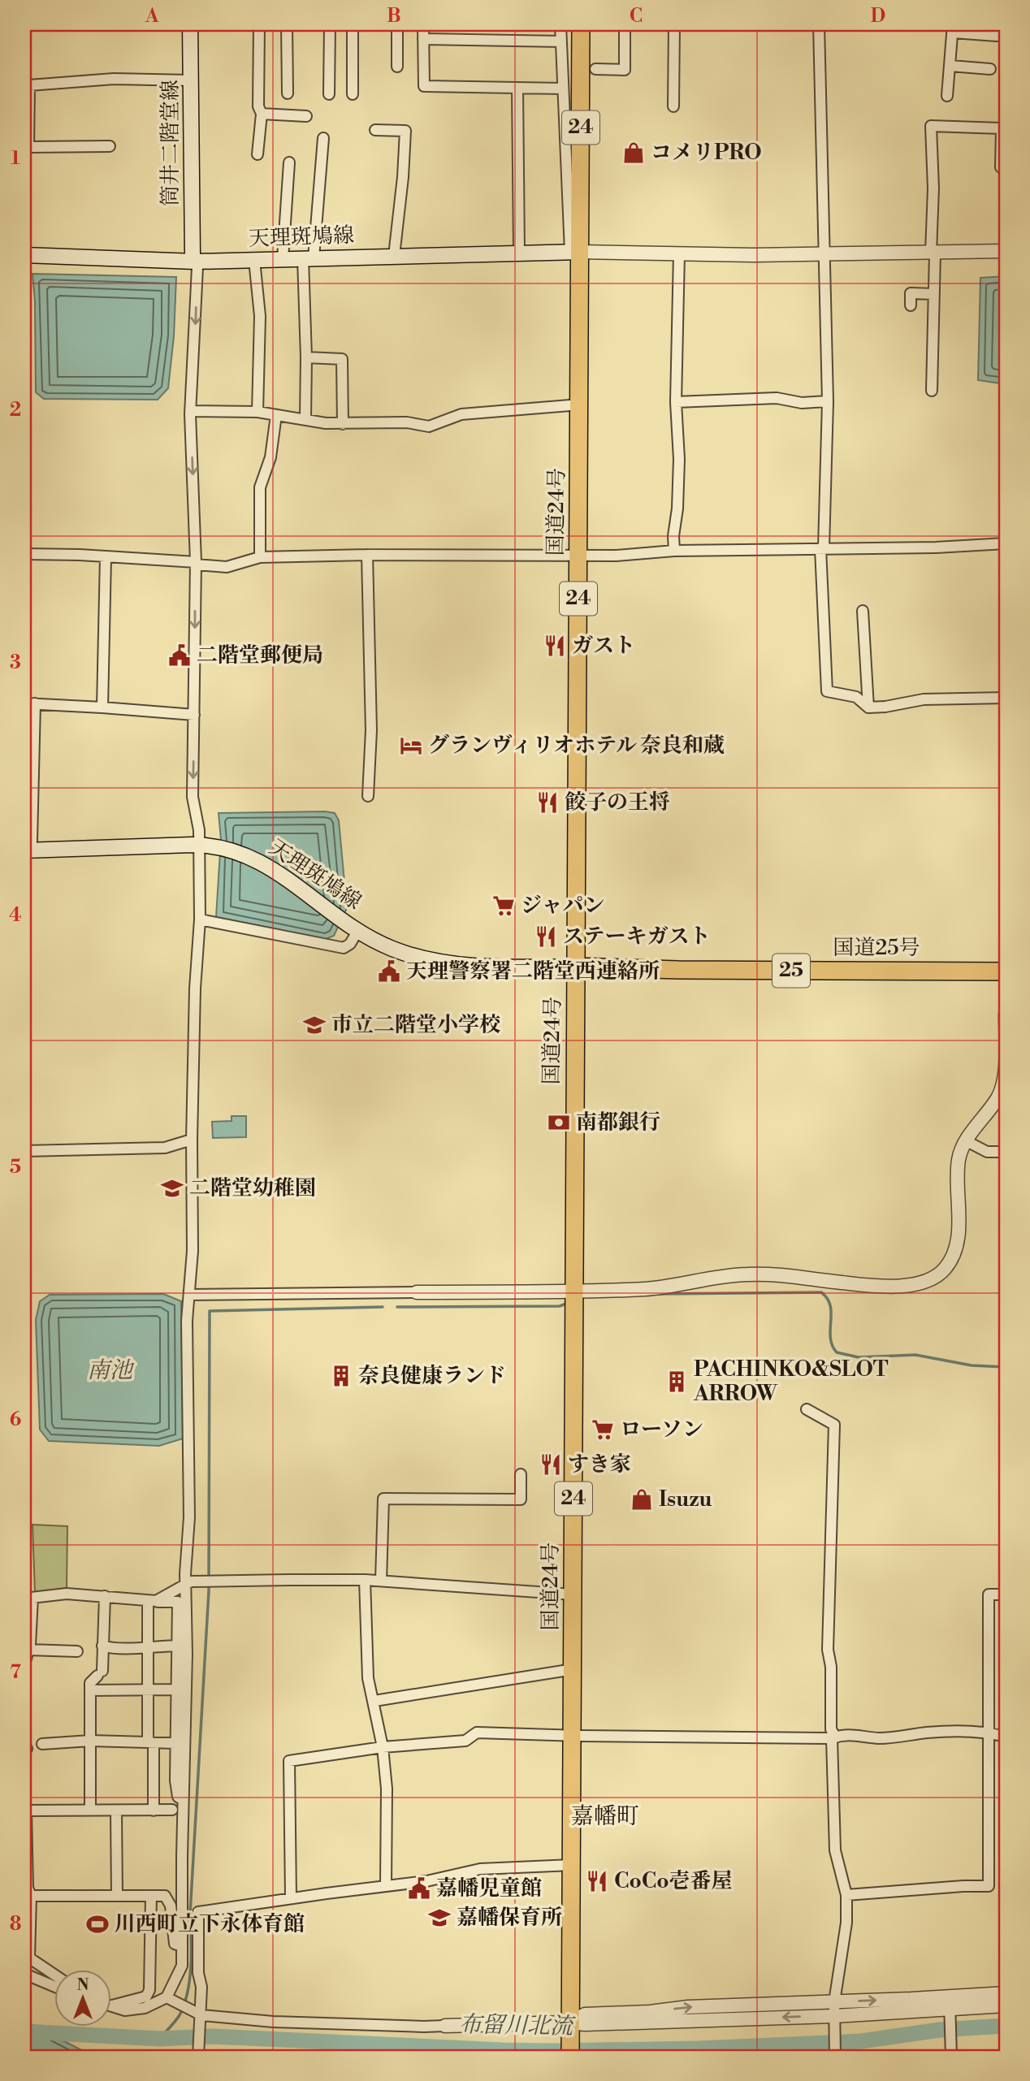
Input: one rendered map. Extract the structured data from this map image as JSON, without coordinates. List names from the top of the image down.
{
  "streets": {
    "highway": [
      "24",
      "国道24号",
      "国道25号",
      "25"
    ],
    "main road": ["筒井二階堂線", "天理斑鳩線"]
  },
  "crossings": [
    ["筒井二階堂線", "天理斑鳩線"],
    ["天理斑鳩線", "国道24号"],
    ["天理斑鳩線", "国道25号"],
    ["国道24号", "国道25号"]
  ],
  "districts": ["嘉幡町"],
  "water": ["南池", "布留川北流"],
  "places": {
    "shop": ["コメリPRO", "Isuzu"],
    "restaurant": [
      "ガスト",
      "餃子の王将",
      "ステーキガスト",
      "すき家",
      "CoCo壱番屋"
    ],
    "public building": ["二階堂郵便局", "天理警察署二階堂西連絡所", "嘉幡児童館"],
    "hotel": ["グランヴィリオホテル 奈良和蔵"],
    "supermarket": ["ジャパン", "ローソン"],
    "school or university": ["市立二階堂小学校", "二階堂幼稚園", "嘉幡保育所"],
    "bank": ["南都銀行"],
    "building": ["奈良健康ランド", "PACHINKO&SLOT ARROW"],
    "sports": ["川西町立下永体育館"]
  },
  "north": "top",
  "grid": {
    "columns": [
      "A",
      "B",
      "C",
      "D"
    ],
    "rows": [
      "1",
      "2",
      "3",
      "4",
      "5",
      "6",
      "7",
      "8"
    ]
  }
}
